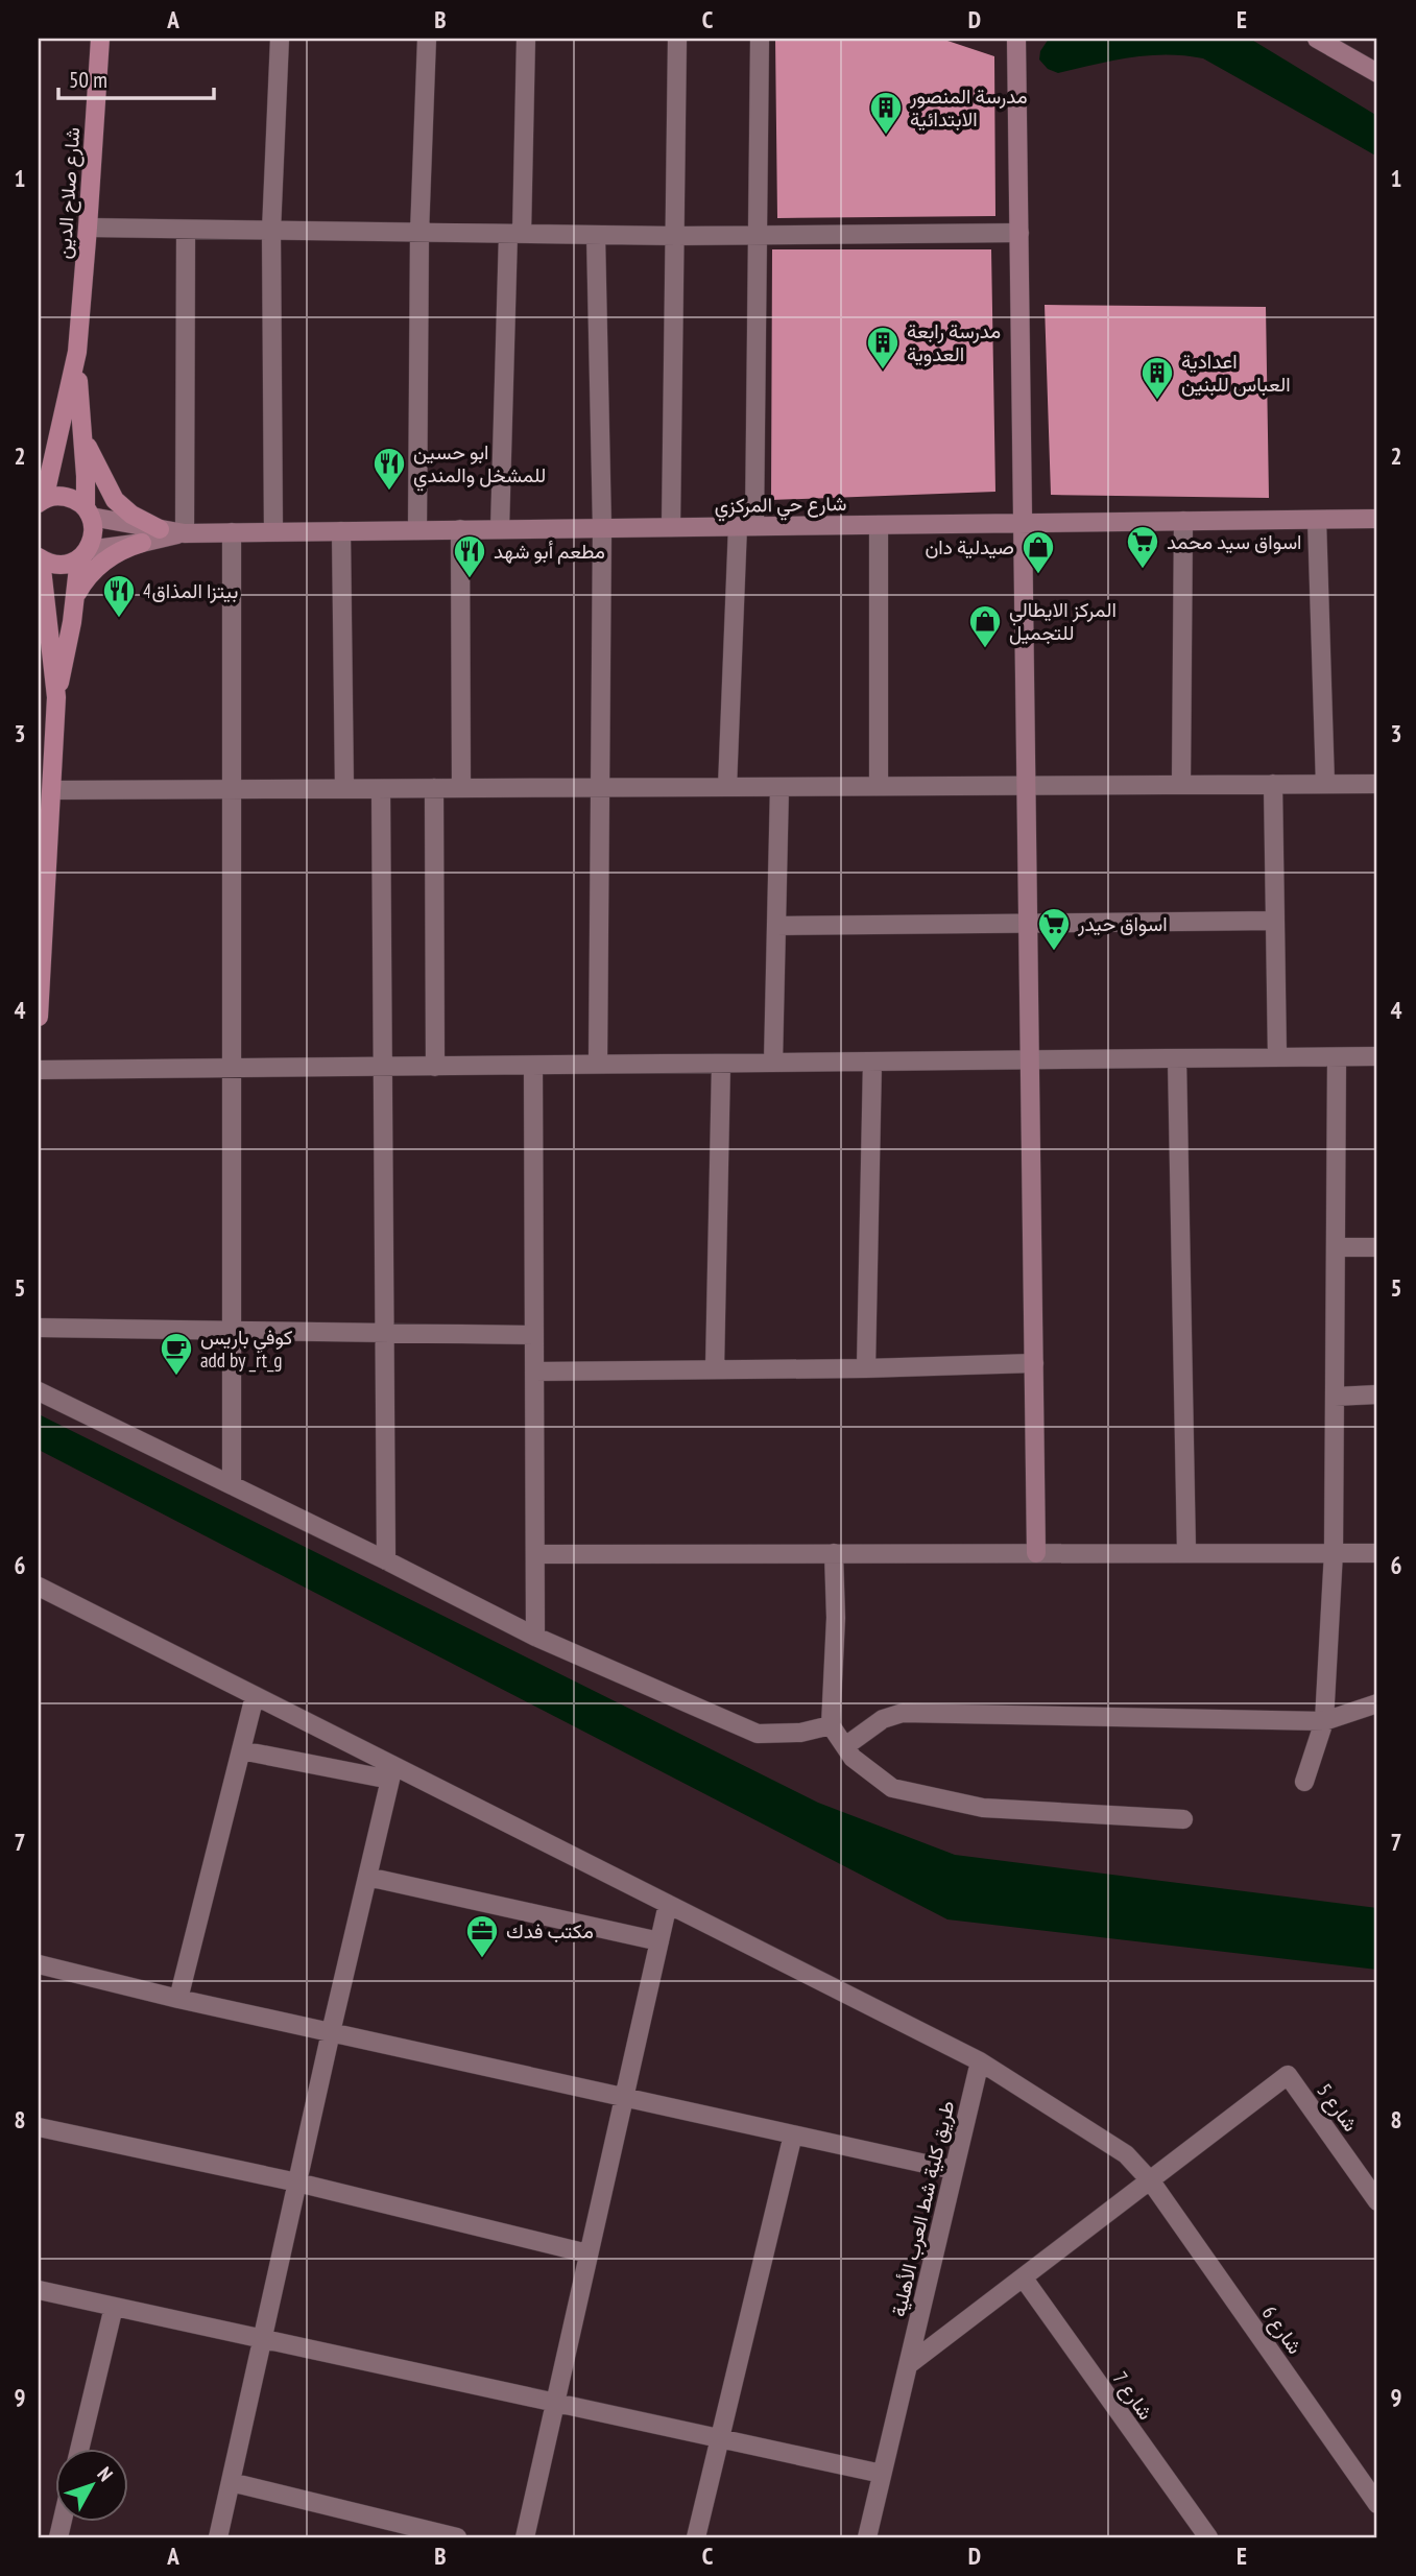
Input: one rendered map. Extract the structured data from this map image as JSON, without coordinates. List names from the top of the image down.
{
  "streets": {
    "main road": ["شارع صلاح الدين"],
    "street": [
      "شارع حي المركزي",
      "شارع 5",
      "طريق كلية شط العرب الأهلية",
      "شارع 6",
      "شارع 7"
    ]
  },
  "crossings": [
    ["شارع صلاح الدين", "شارع حي المركزي"],
    ["شارع 5", "شارع 6"],
    ["طريق كلية شط العرب الأهلية", "شارع 6"]
  ],
  "places": {
    "building": ["مدرسة المنصور الابتدائية", "مدرسة رابعة العدوية", "اعدادية العباس للبنين"],
    "restaurant": ["ابو حسين للمشخل والمندي", "مطعم أبو شهد", "بيتزا المذاق4"],
    "supermarket": ["اسواق سيد محمد", "اسواق حيدر"],
    "shop": ["صيدلية دان", "المركز الايطالي للتجميل"],
    "cafe": ["كوفي باريس add by _rt_g"],
    "office": ["مكتب فدك"]
  },
  "scale_bar": "50 m",
  "north": "top right",
  "grid": {
    "columns": [
      "A",
      "B",
      "C",
      "D",
      "E"
    ],
    "rows": [
      "1",
      "2",
      "3",
      "4",
      "5",
      "6",
      "7",
      "8",
      "9"
    ]
  }
}
